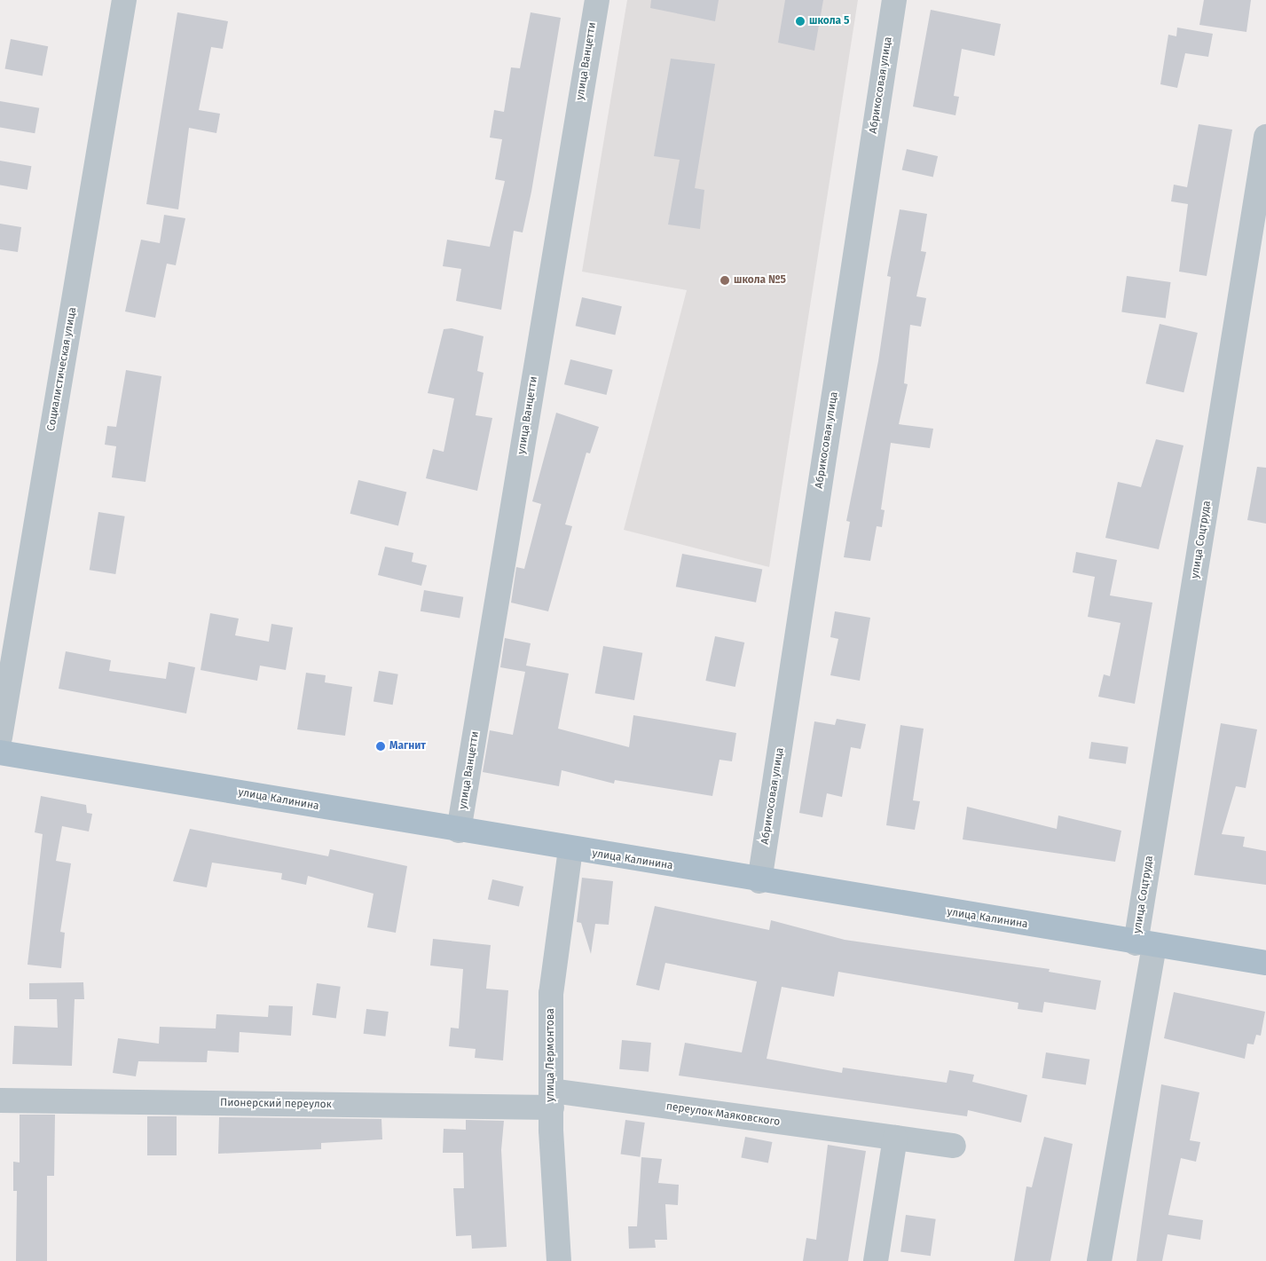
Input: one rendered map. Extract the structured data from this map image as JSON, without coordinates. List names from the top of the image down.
{
  "streets": {
    "main road": ["улица Калинина"],
    "street": [
      "улица Ванцетти",
      "Абрикосовая улица",
      "Социалистическая улица",
      "улица Соцтруда",
      "улица Лермонтова",
      "Пионерский переулок",
      "переулок Маяковского"
    ]
  },
  "crossings": [
    ["улица Ванцетти", "улица Калинина"],
    ["Абрикосовая улица", "улица Калинина"],
    ["улица Соцтруда", "улица Калинина"],
    ["улица Калинина", "улица Лермонтова"],
    ["улица Лермонтова", "Пионерский переулок"],
    ["улица Лермонтова", "переулок Маяковского"],
    ["Пионерский переулок", "переулок Маяковского"]
  ],
  "places": ["школа 5", "школа №5", "Магнит"]
}
